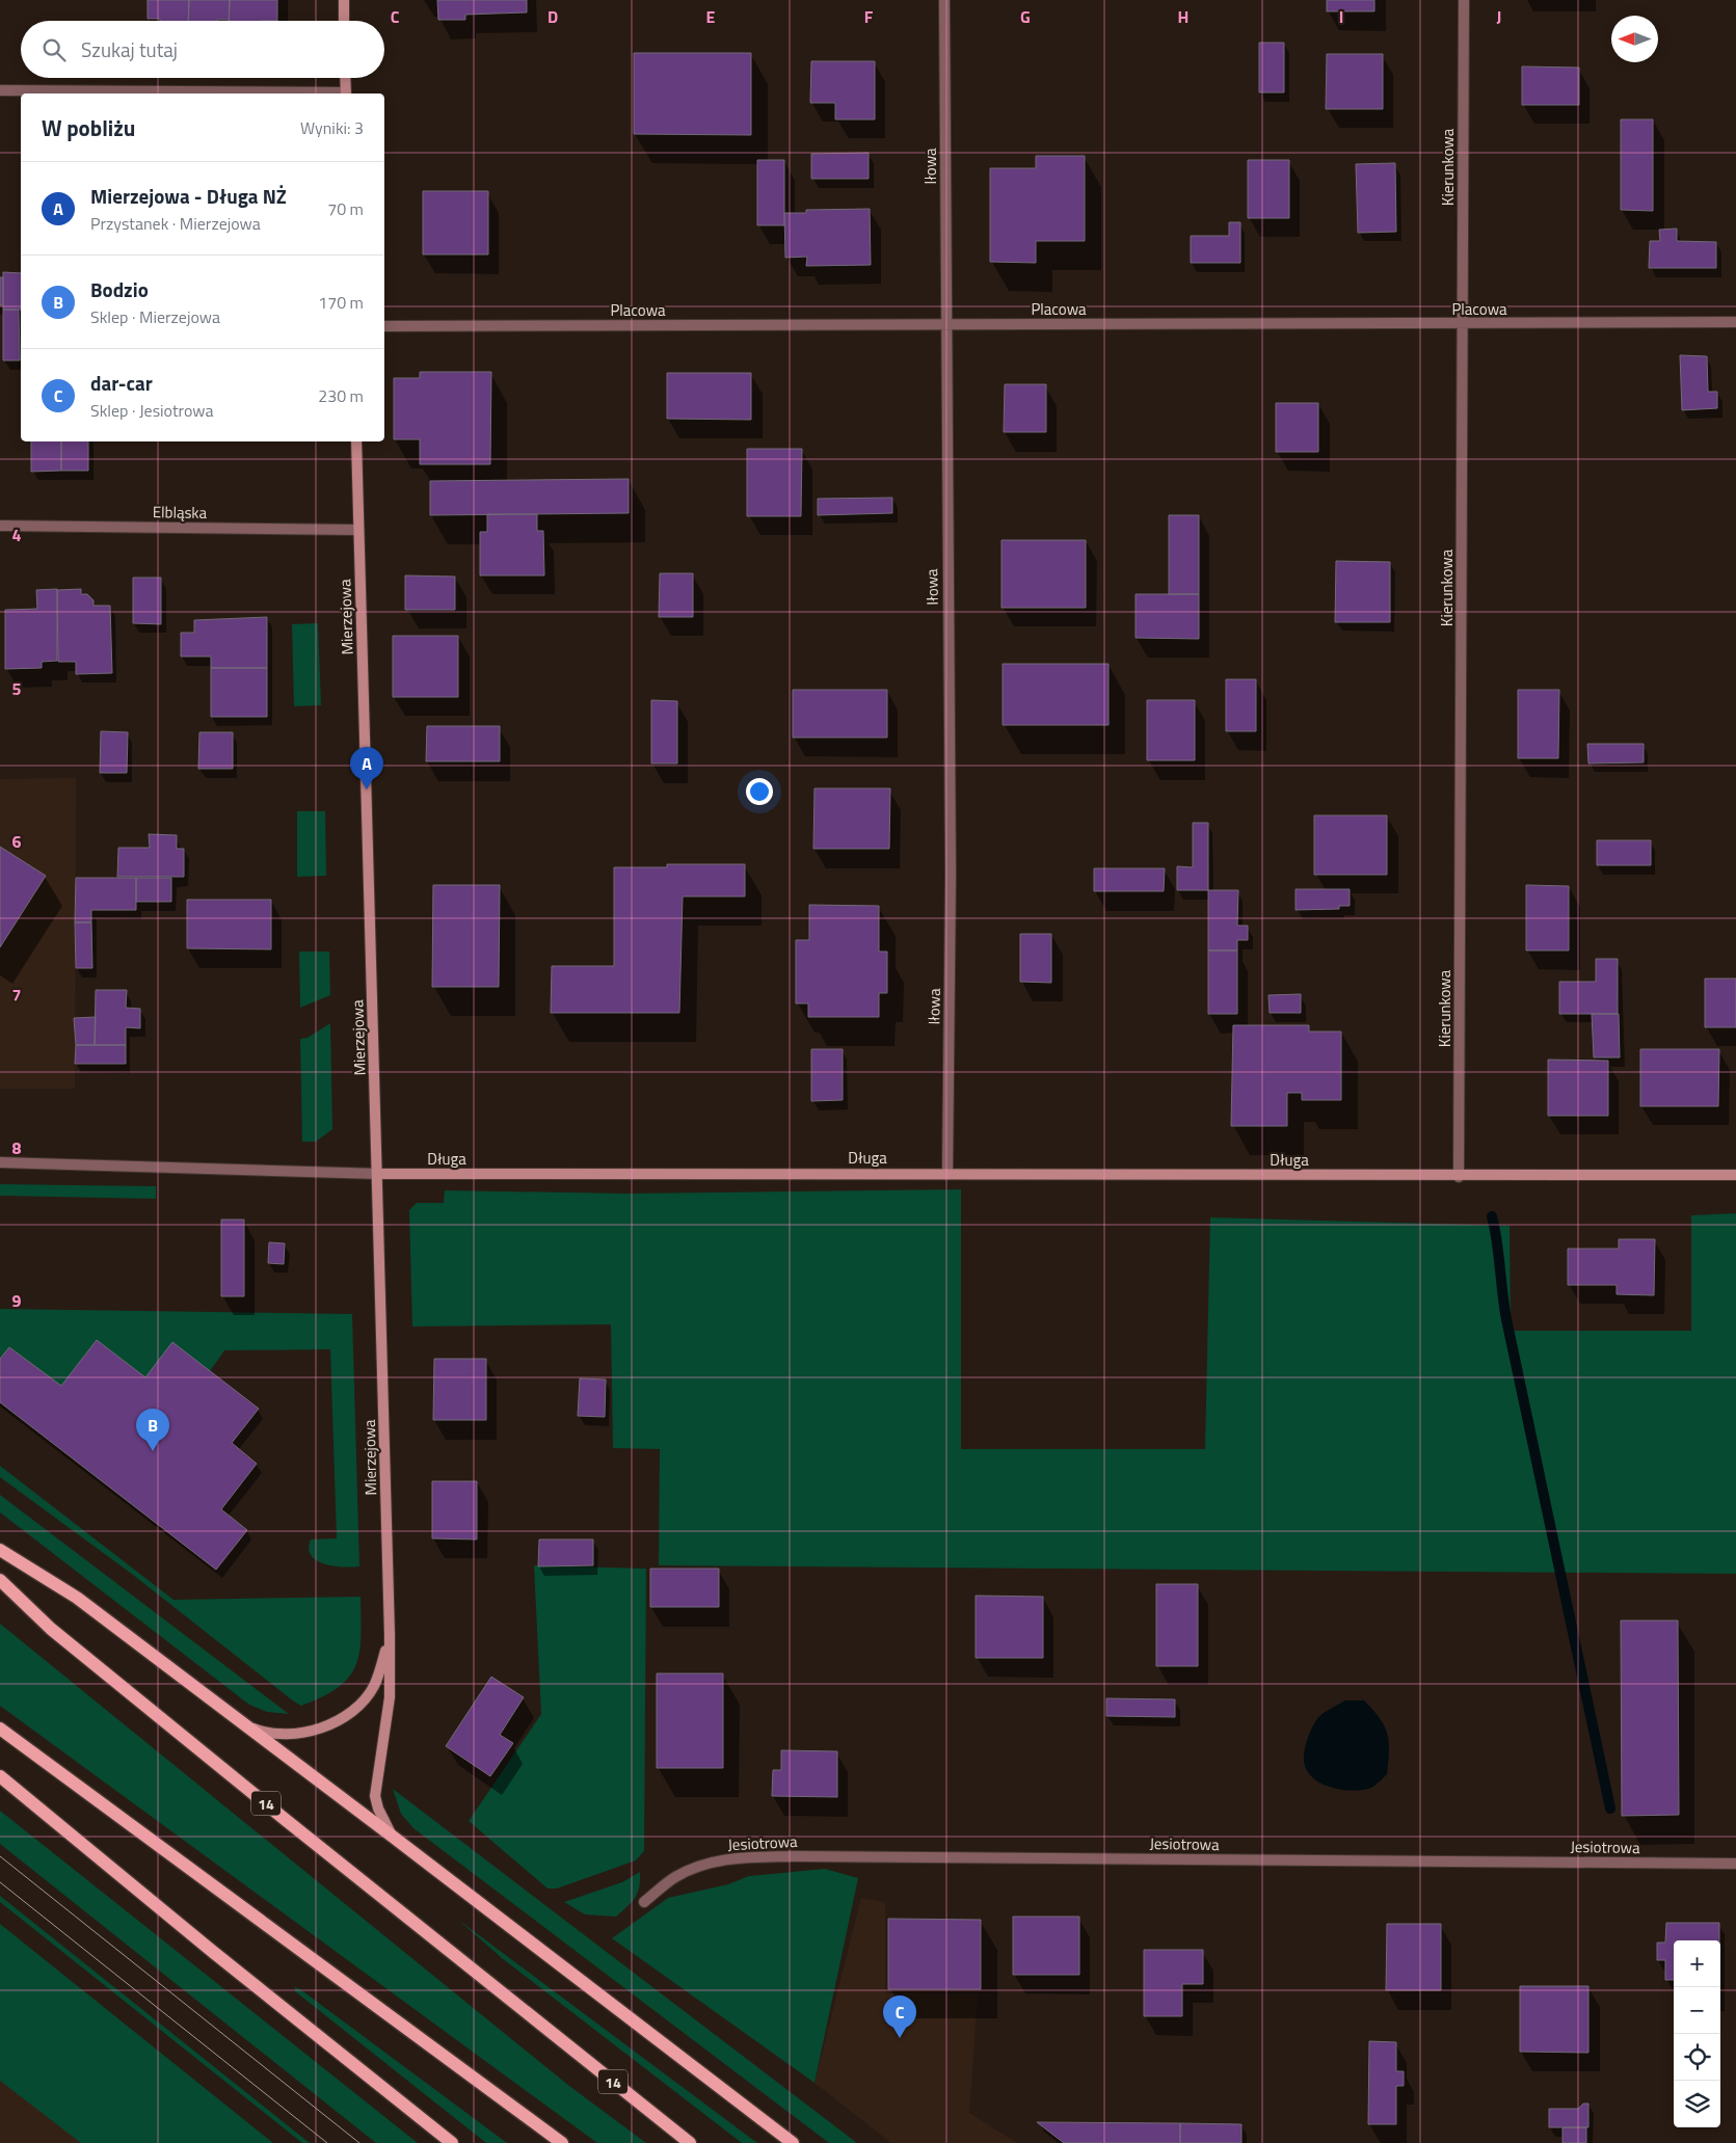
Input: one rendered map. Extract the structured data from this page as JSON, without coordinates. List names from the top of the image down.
{
  "streets": {
    "main road": ["14"],
    "street": [
      "Iłowa",
      "Kierunkowa",
      "Placowa",
      "Elbląska",
      "Mierzejowa",
      "Długa",
      "Jesiotrowa"
    ]
  },
  "crossings": [
    ["Iłowa", "Placowa"],
    ["Iłowa", "Długa"],
    ["Kierunkowa", "Placowa"],
    ["Kierunkowa", "Długa"],
    ["Elbląska", "Mierzejowa"],
    ["Mierzejowa", "Długa"]
  ],
  "north": "left",
  "page": {
    "search": "Szukaj tutaj",
    "heading": ["W pobliżu", "Wyniki: 3"],
    "list": [
      {
        "mark": "A",
        "name": "Mierzejowa - Długa NŻ",
        "note": "Przystanek · Mierzejowa",
        "value": "70 m"
      },
      {
        "mark": "B",
        "name": "Bodzio",
        "note": "Sklep · Mierzejowa",
        "value": "170 m"
      },
      {
        "mark": "C",
        "name": "dar-car",
        "note": "Sklep · Jesiotrowa",
        "value": "230 m"
      }
    ],
    "pins": ["A", "B", "C"],
    "map_buttons": ["+", "−"]
  },
  "grid": {
    "columns": [
      "C",
      "D",
      "E",
      "F",
      "G",
      "H",
      "I",
      "J"
    ],
    "rows": [
      "4",
      "5",
      "6",
      "7",
      "8",
      "9"
    ]
  }
}
